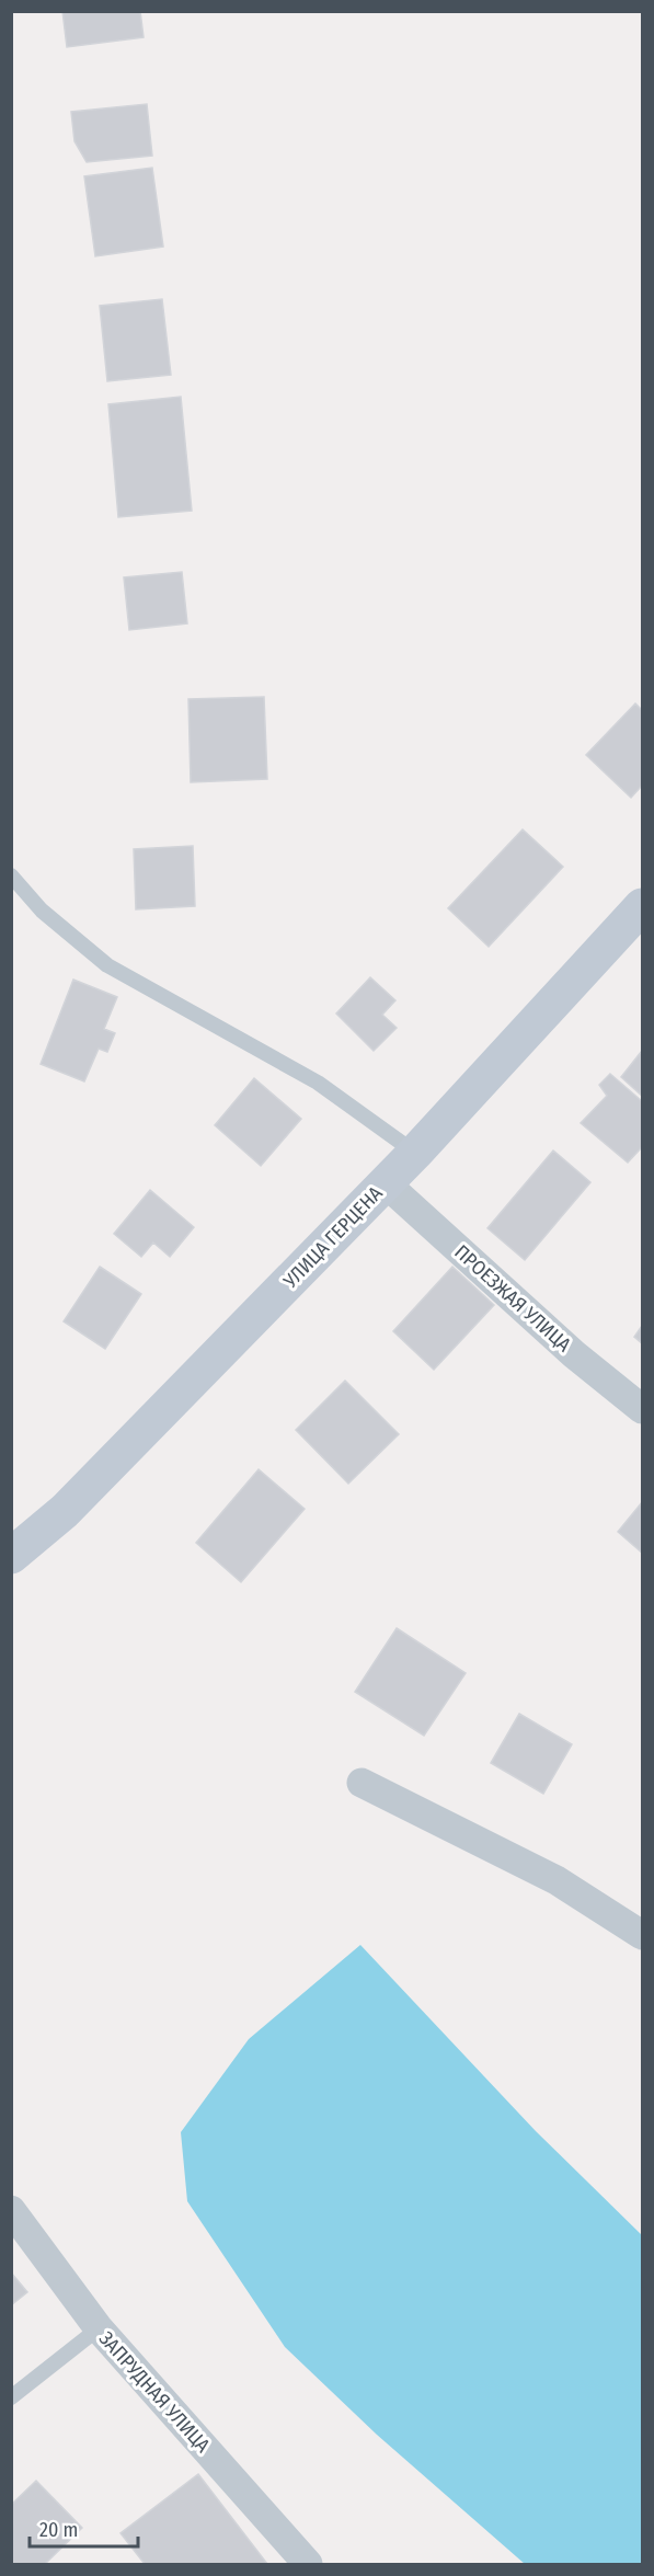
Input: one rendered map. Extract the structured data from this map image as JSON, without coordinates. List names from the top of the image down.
{
  "streets": {
    "street": ["УЛИЦА ГЕРЦЕНА", "ПРОЕЗЖАЯ УЛИЦА", "ЗАПРУДНАЯ УЛИЦА"]
  },
  "crossings": [
    ["УЛИЦА ГЕРЦЕНА", "ПРОЕЗЖАЯ УЛИЦА"]
  ],
  "scale_bar": "20 m"
}
